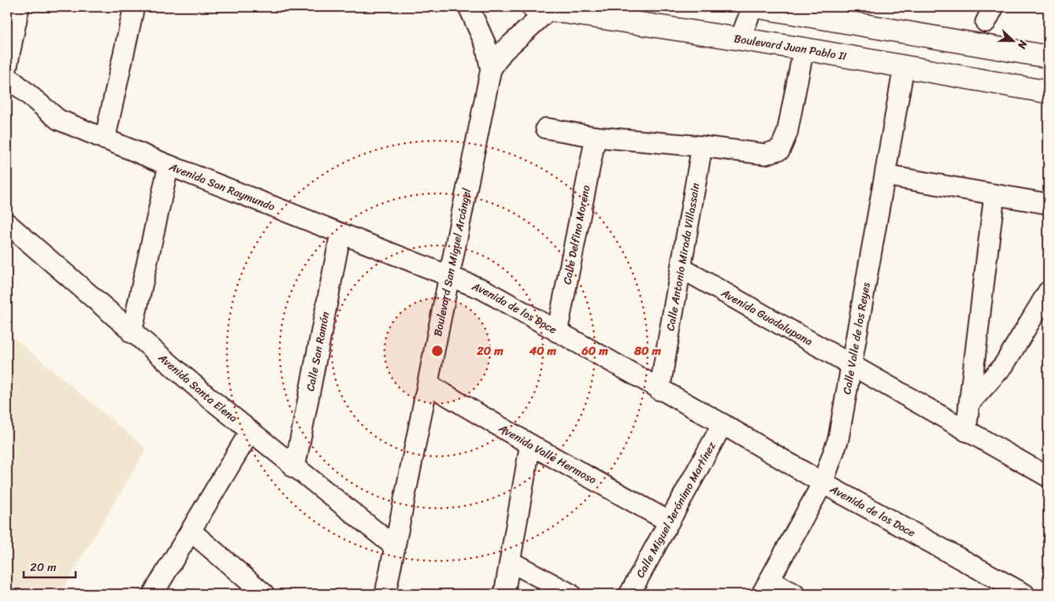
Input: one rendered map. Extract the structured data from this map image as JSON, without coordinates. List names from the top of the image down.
{
  "streets": {
    "street": [
      "Boulevard Juan Pablo II",
      "Avenida San Raymundo",
      "Calle Delfino Moreno",
      "Calle Antonio Mirada Villassain",
      "Boulevard San Miguel Arcángel",
      "Avenida de los Doce",
      "Avenida Guadalupana",
      "Calle Valle de los Reyes",
      "Calle San Ramón",
      "Avenida Santa Elena",
      "Avenida Valle Hermoso",
      "Calle Miguel Jerónimo Martínez"
    ]
  },
  "crossings": [
    ["Boulevard Juan Pablo II", "Boulevard San Miguel Arcángel"],
    ["Boulevard Juan Pablo II", "Calle Valle de los Reyes"],
    ["Avenida San Raymundo", "Boulevard San Miguel Arcángel"],
    ["Avenida San Raymundo", "Avenida de los Doce"],
    ["Avenida San Raymundo", "Calle San Ramón"],
    ["Calle Delfino Moreno", "Avenida de los Doce"],
    ["Calle Antonio Mirada Villassain", "Avenida de los Doce"],
    ["Calle Antonio Mirada Villassain", "Avenida Guadalupana"],
    ["Boulevard San Miguel Arcángel", "Avenida de los Doce"],
    ["Boulevard San Miguel Arcángel", "Avenida Santa Elena"],
    ["Boulevard San Miguel Arcángel", "Avenida Valle Hermoso"],
    ["Avenida de los Doce", "Calle Valle de los Reyes"],
    ["Avenida de los Doce", "Calle Miguel Jerónimo Martínez"],
    ["Avenida Guadalupana", "Calle Valle de los Reyes"],
    ["Calle San Ramón", "Avenida Santa Elena"],
    ["Avenida Valle Hermoso", "Calle Miguel Jerónimo Martínez"]
  ],
  "scale_bar": "20 m",
  "north": "right",
  "rings": [
    "20 m",
    "40 m",
    "60 m",
    "80 m"
  ]
}
